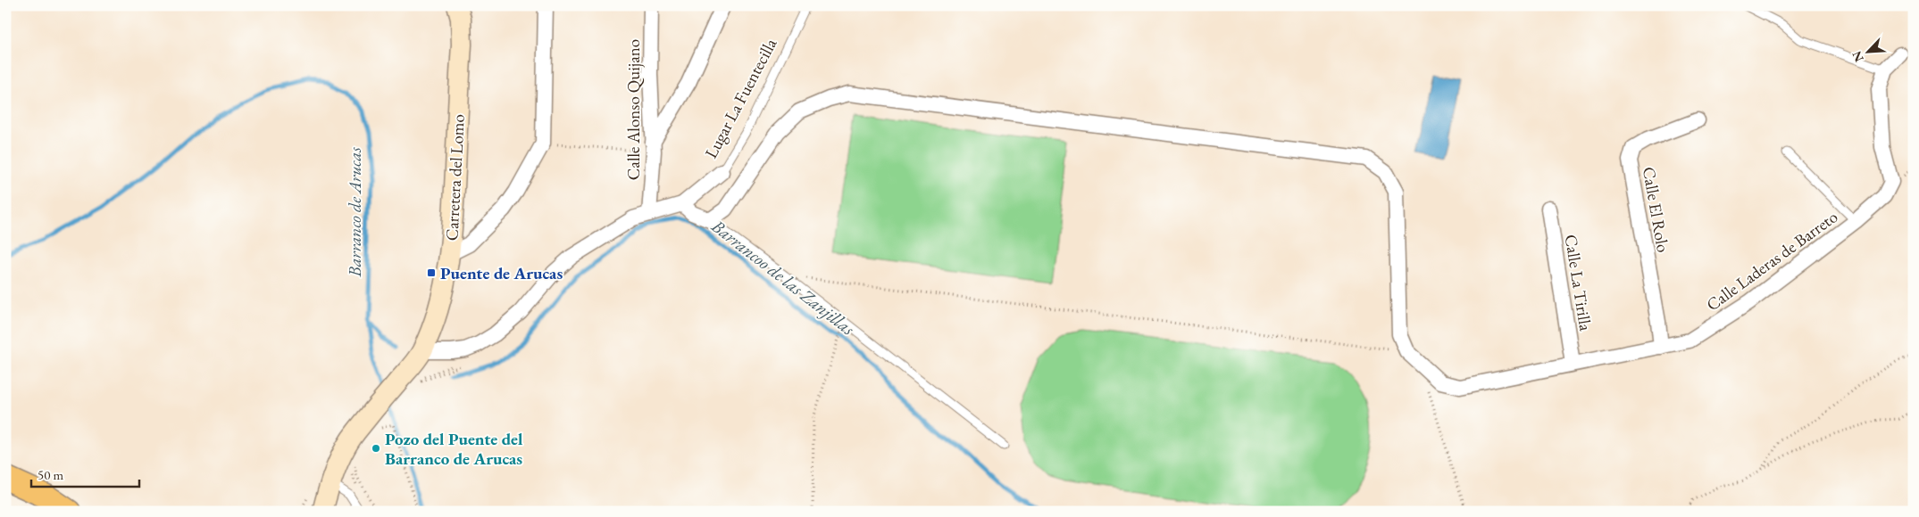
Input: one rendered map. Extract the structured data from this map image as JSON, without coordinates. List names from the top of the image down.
{
  "streets": {
    "main road": ["Carretera del Lomo"],
    "street": [
      "Lugar La Fuentecilla",
      "Calle Alonso Quijano",
      "Calle El Rolo",
      "Calle Laderas de Barreto",
      "Calle La Tirilla"
    ]
  },
  "crossings": [
    ["Lugar La Fuentecilla", "Calle Alonso Quijano"],
    ["Lugar La Fuentecilla", "Carretera del Lomo"],
    ["Calle El Rolo", "Calle Laderas de Barreto"],
    ["Calle Laderas de Barreto", "Calle La Tirilla"]
  ],
  "water": ["Barranco de Arucas", "Barrancoo de las Zanjillas"],
  "places": {
    "transit": ["Puente de Arucas"],
    "other": ["Pozo del Puente del Barranco de Arucas"]
  },
  "scale_bar": "50 m",
  "north": "bottom left"
}
